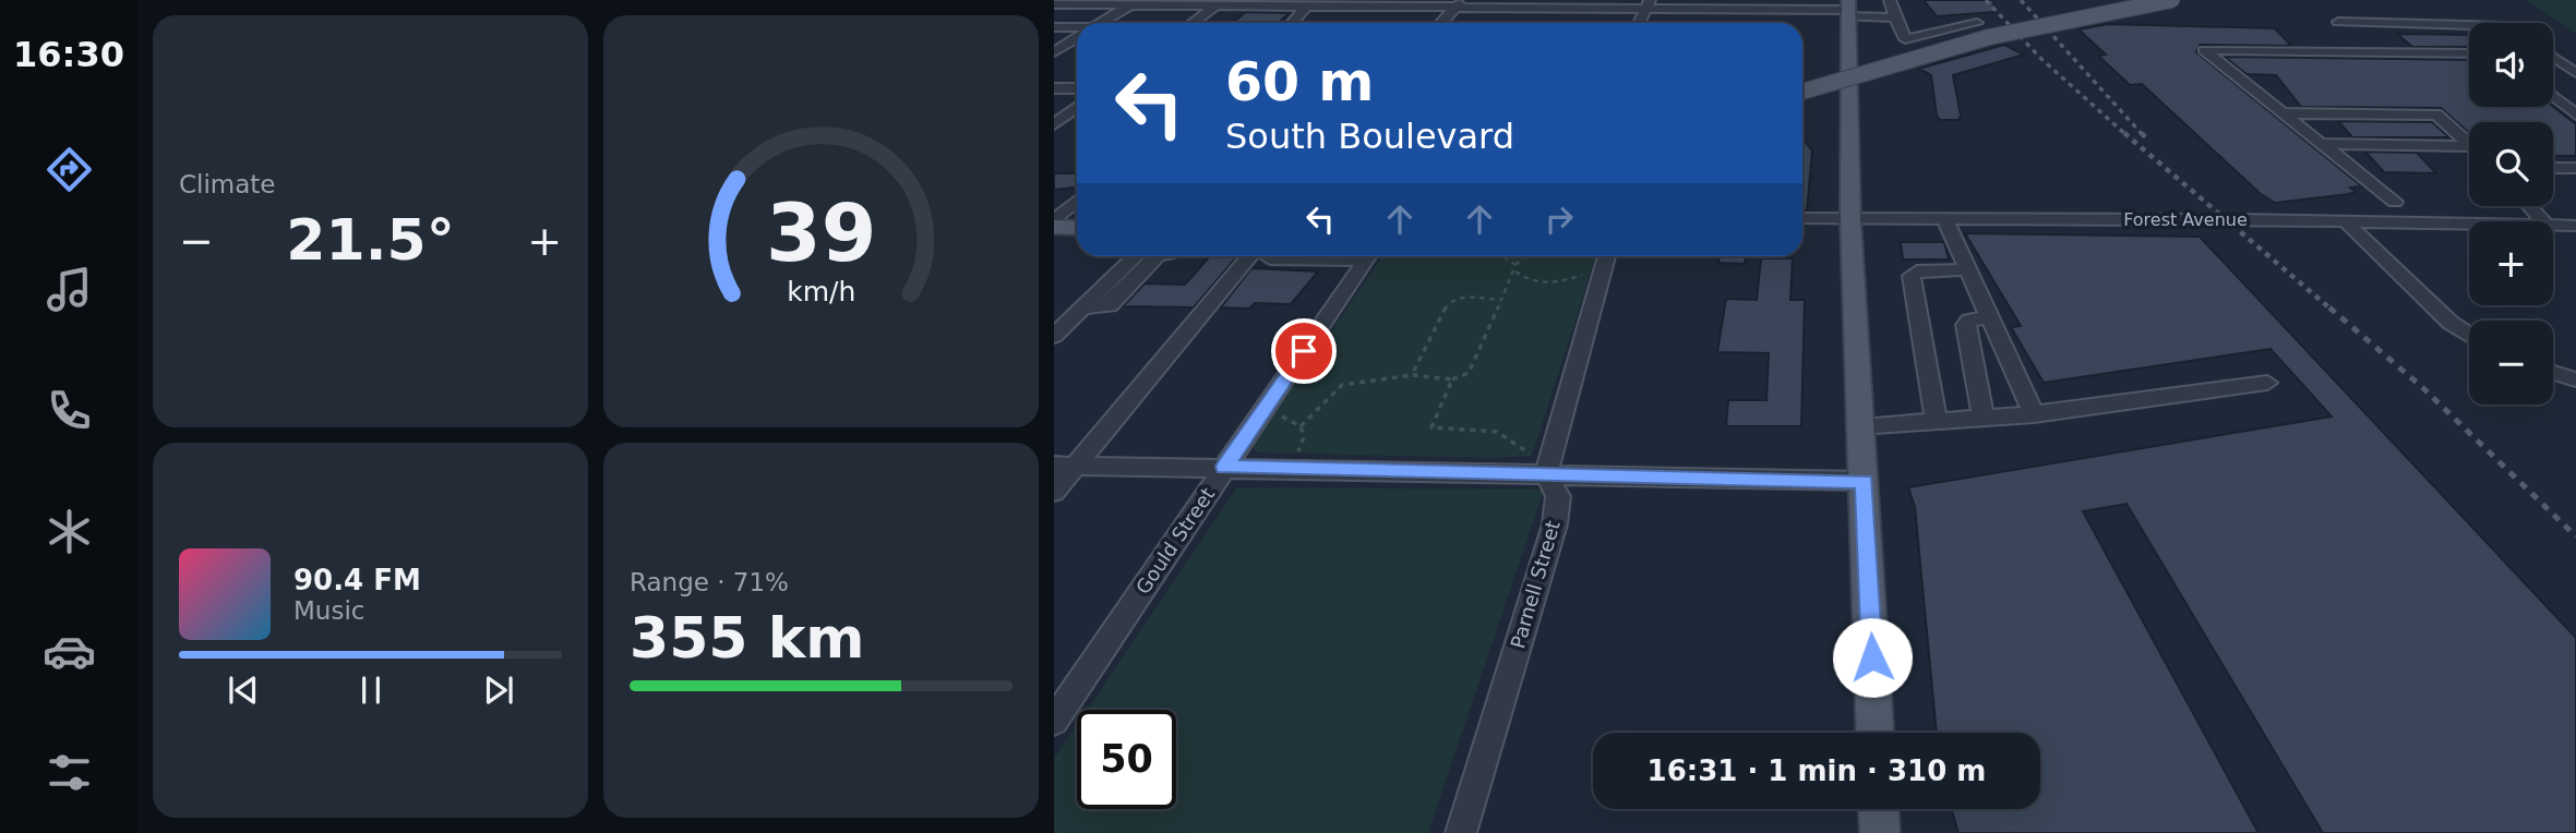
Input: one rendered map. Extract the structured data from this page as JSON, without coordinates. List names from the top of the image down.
{
  "streets": {
    "street": ["Forest Avenue", "Gould Street", "Parnell Street"]
  },
  "page": {
    "tabs": "16:30",
    "tile": [
      "Climate",
      ["Range · 71%", "355 km"]
    ],
    "map_buttons": ["+", "−"],
    "turn": ["60 m", "South Boulevard"],
    "heat": ["−", "21.5°", "+"],
    "song": ["90.4 FM", "Music"],
    "limit": "50",
    "trip": "16:31 · 1 min · 310 m",
    "gauge": ["39", "km/h"]
  }
}
